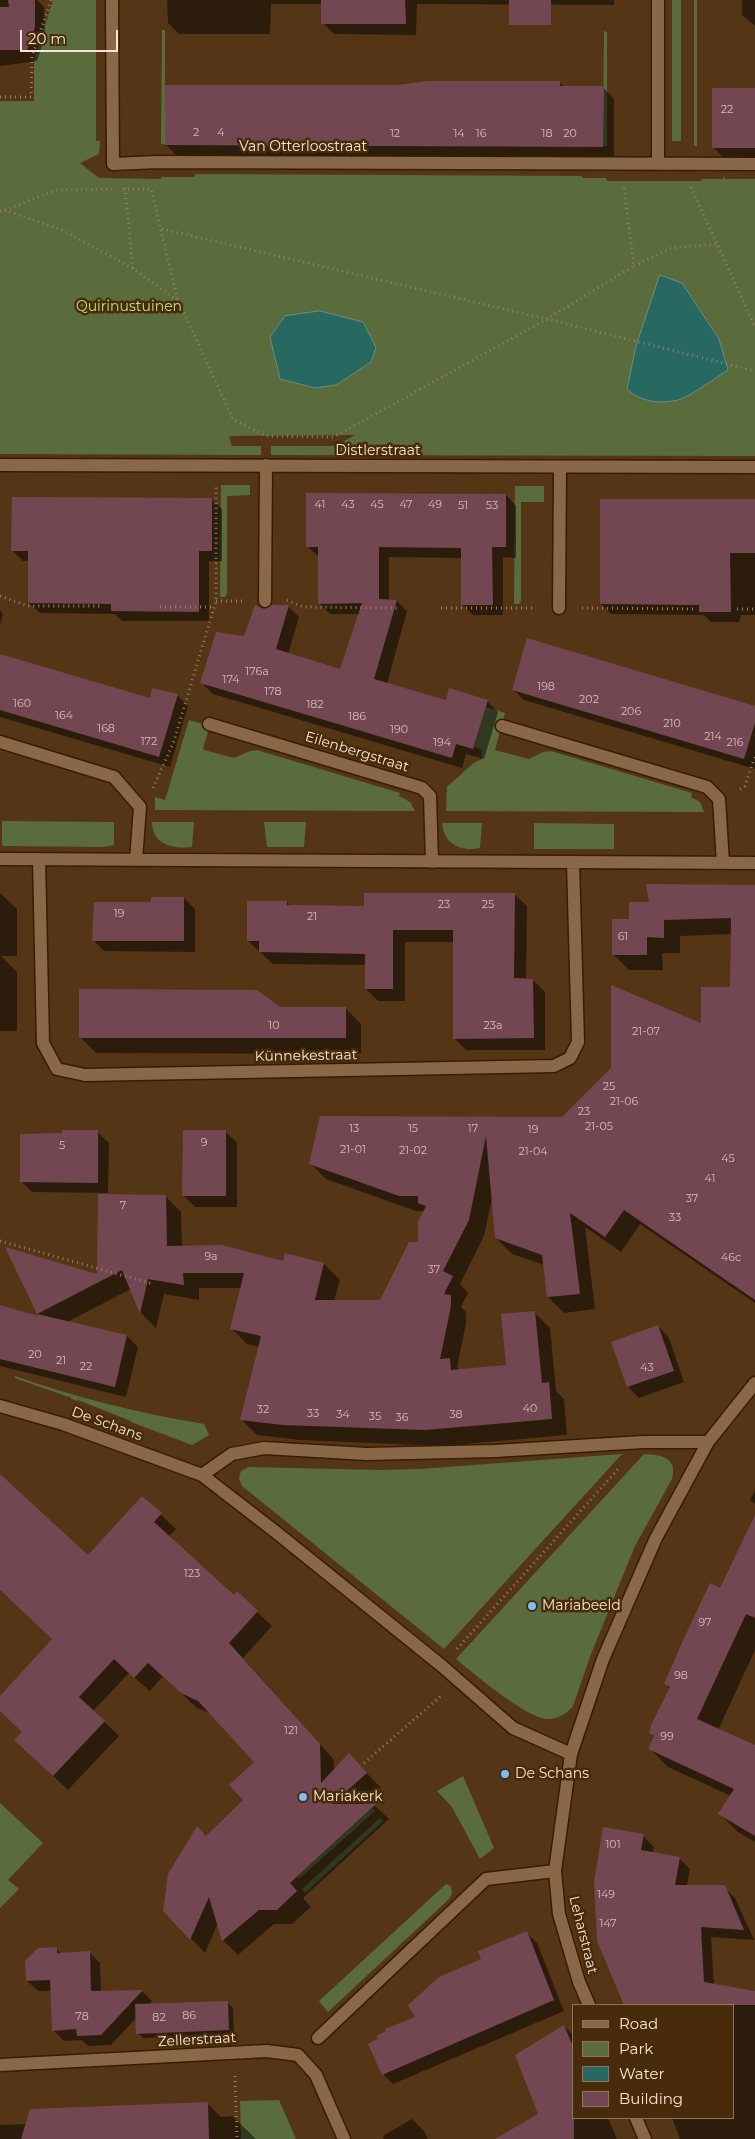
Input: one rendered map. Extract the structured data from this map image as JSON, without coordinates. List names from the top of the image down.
{
  "streets": {
    "street": [
      "Van Otterloostraat",
      "Distlerstraat",
      "Eilenbergstraat",
      "Künnekestraat",
      "De Schans",
      "Leharstraat",
      "Zellerstraat"
    ]
  },
  "parks": ["Quirinustuinen"],
  "places": ["Mariabeeld", "De Schans", "Mariakerk"],
  "house_numbers": [
    "22",
    "2",
    "4",
    "12",
    "14",
    "16",
    "18",
    "20",
    "41",
    "43",
    "45",
    "47",
    "49",
    "51",
    "53",
    "176a",
    "174",
    "198",
    "178",
    "202",
    "160",
    "182",
    "206",
    "164",
    "186",
    "210",
    "168",
    "190",
    "214",
    "172",
    "194",
    "216",
    "23",
    "25",
    "19",
    "21",
    "61",
    "10",
    "23a",
    "21-07",
    "25",
    "21-06",
    "23",
    "21-05",
    "13",
    "15",
    "17",
    "19",
    "9",
    "5",
    "21-01",
    "21-02",
    "21-04",
    "45",
    "41",
    "37",
    "7",
    "33",
    "9a",
    "46c",
    "37",
    "20",
    "21",
    "22",
    "43",
    "40",
    "32",
    "33",
    "34",
    "38",
    "35",
    "36",
    "123",
    "97",
    "98",
    "121",
    "99",
    "101",
    "149",
    "147",
    "86",
    "78",
    "82"
  ],
  "legend": [
    "Road",
    "Park",
    "Water",
    "Building"
  ],
  "scale_bar": "20 m"
}
